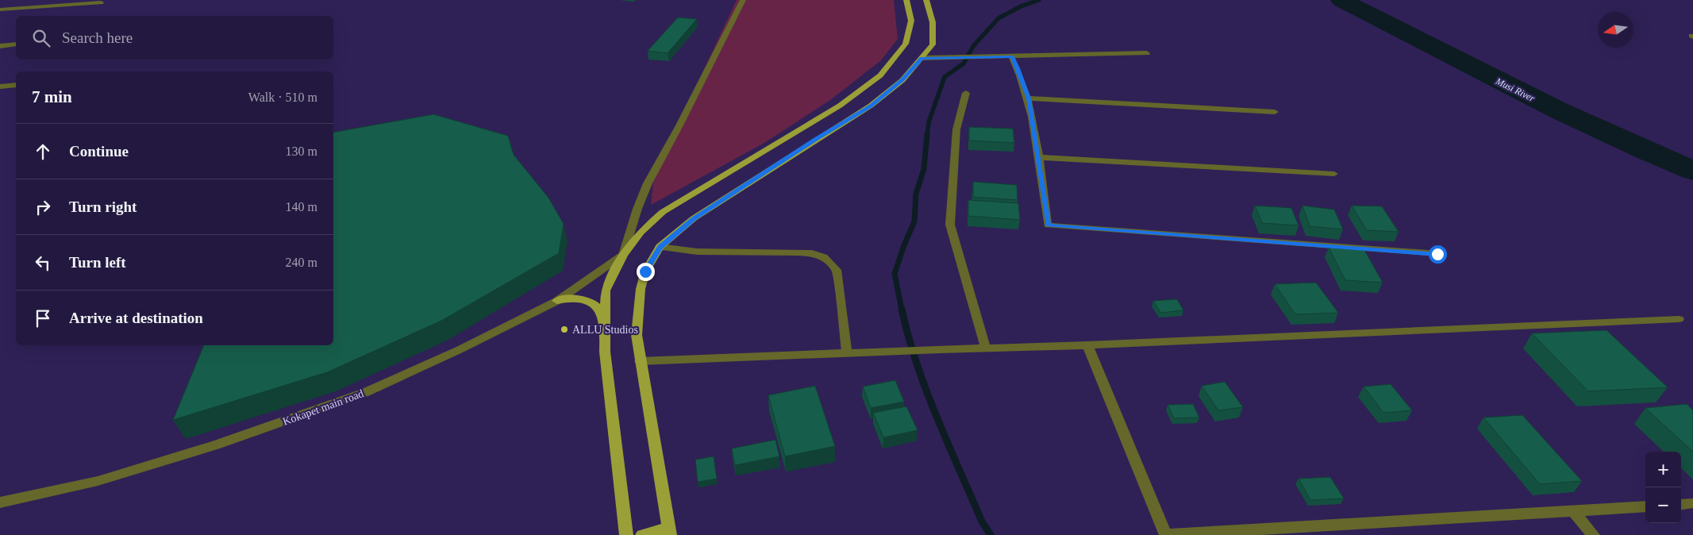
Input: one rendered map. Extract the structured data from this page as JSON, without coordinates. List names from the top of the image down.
{
  "streets": {
    "street": ["Kokapet main road"]
  },
  "water": ["Musi River"],
  "places": ["ALLU Studios"],
  "north": "left",
  "page": {
    "search": "Search here",
    "heading": ["7 min", "Walk · 510 m"],
    "list": [
      ["Continue", "130 m"],
      ["Turn right", "140 m"],
      ["Turn left", "240 m"],
      "Arrive at destination"
    ],
    "map_buttons": ["+", "−"]
  }
}
